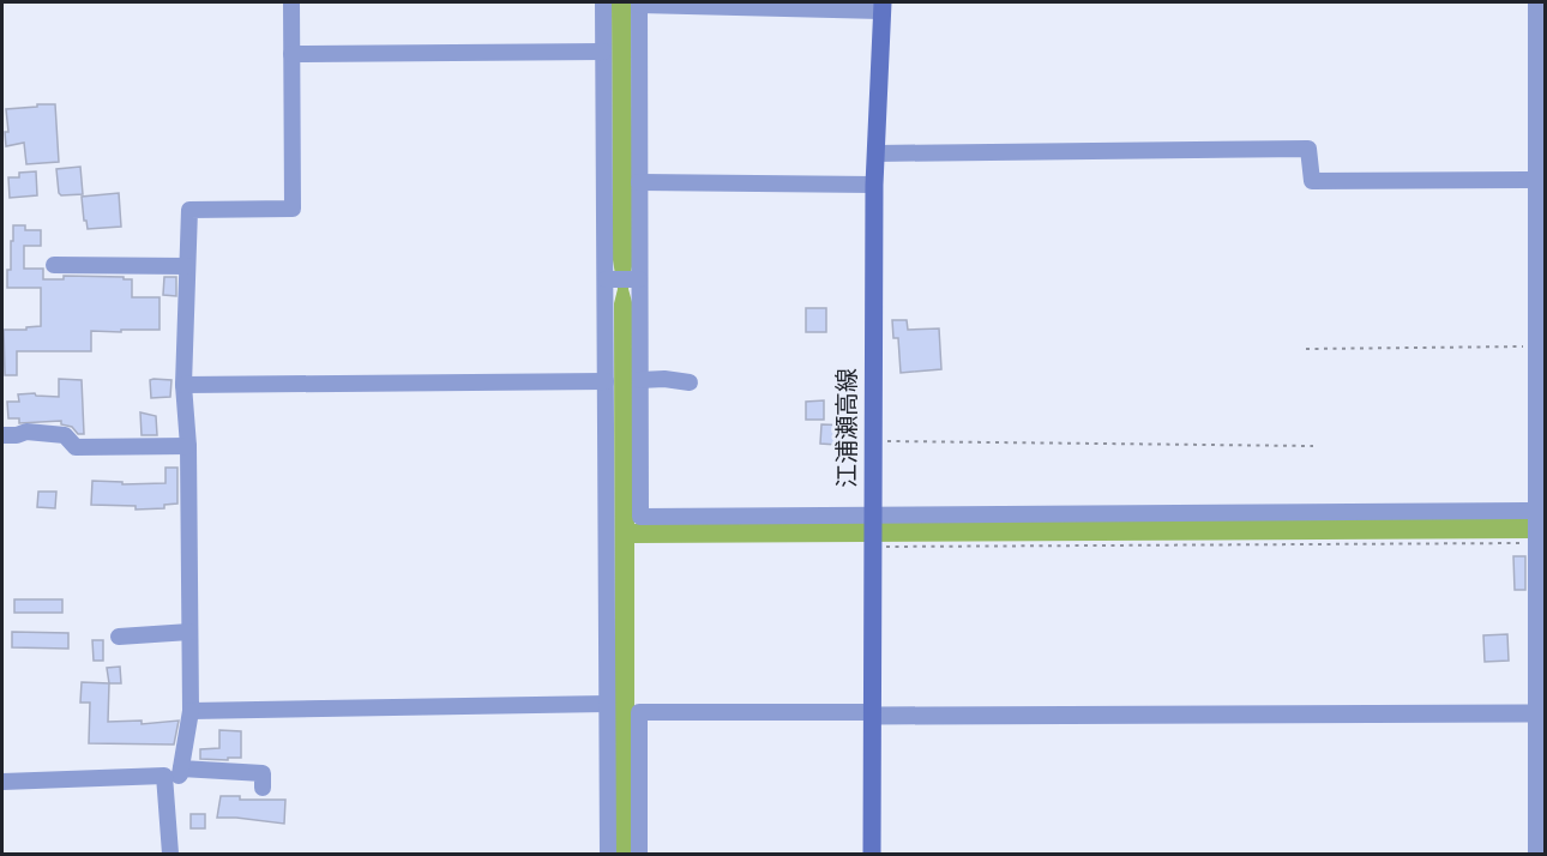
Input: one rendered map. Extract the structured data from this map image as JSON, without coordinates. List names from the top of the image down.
{
  "streets": {
    "main road": ["江浦瀬高線"]
  }
}
